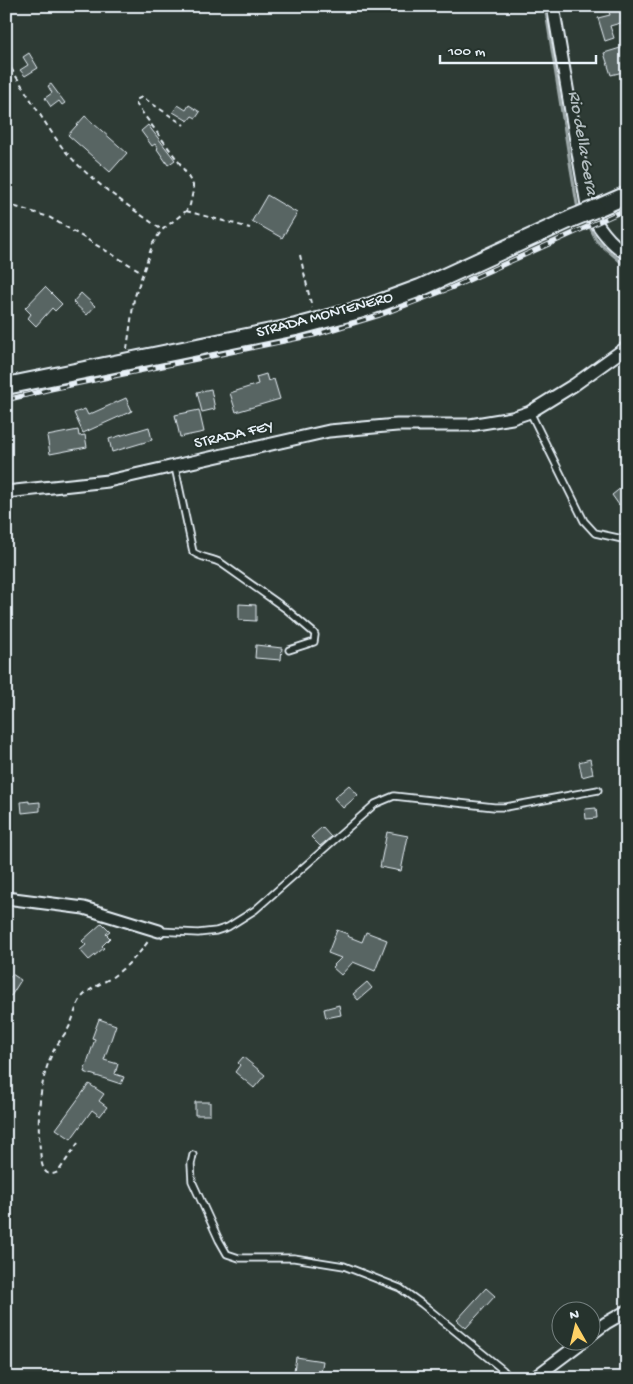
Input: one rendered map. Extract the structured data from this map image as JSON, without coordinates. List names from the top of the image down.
{
  "streets": {
    "main road": ["STRADA MONTENERO"],
    "street": ["STRADA FEY"]
  },
  "water": ["Rio della Gera"],
  "scale_bar": "100 m",
  "north": "top"
}
